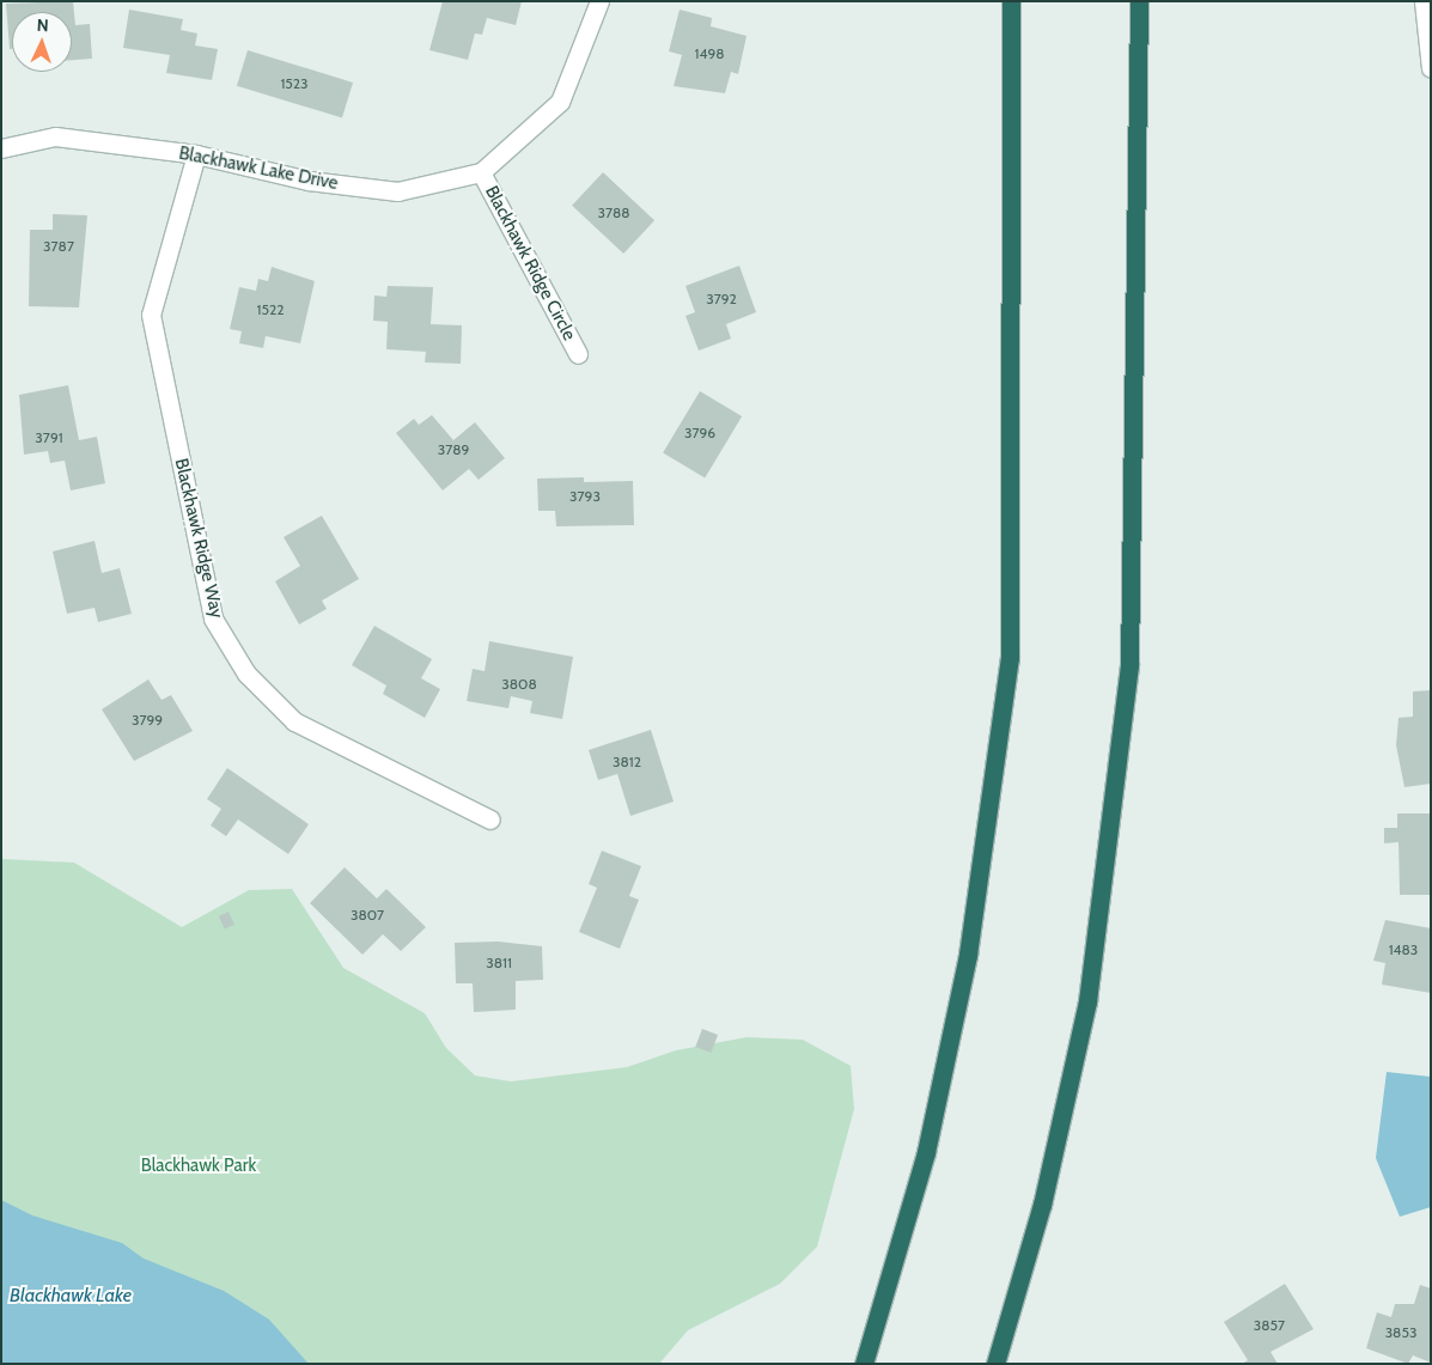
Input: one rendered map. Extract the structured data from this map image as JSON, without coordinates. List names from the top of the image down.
{
  "streets": {
    "street": ["Blackhawk Lake Drive", "Blackhawk Ridge Circle", "Blackhawk Ridge Way"]
  },
  "crossings": [
    ["Blackhawk Lake Drive", "Blackhawk Ridge Circle"],
    ["Blackhawk Lake Drive", "Blackhawk Ridge Way"]
  ],
  "water": ["Blackhawk Lake"],
  "parks": ["Blackhawk Park"],
  "house_numbers": [
    "1498",
    "1523",
    "3788",
    "3787",
    "3792",
    "1522",
    "3796",
    "3791",
    "3789",
    "3793",
    "3808",
    "3799",
    "3812",
    "3807",
    "1483",
    "3811",
    "3857",
    "3853"
  ],
  "north": "top"
}
